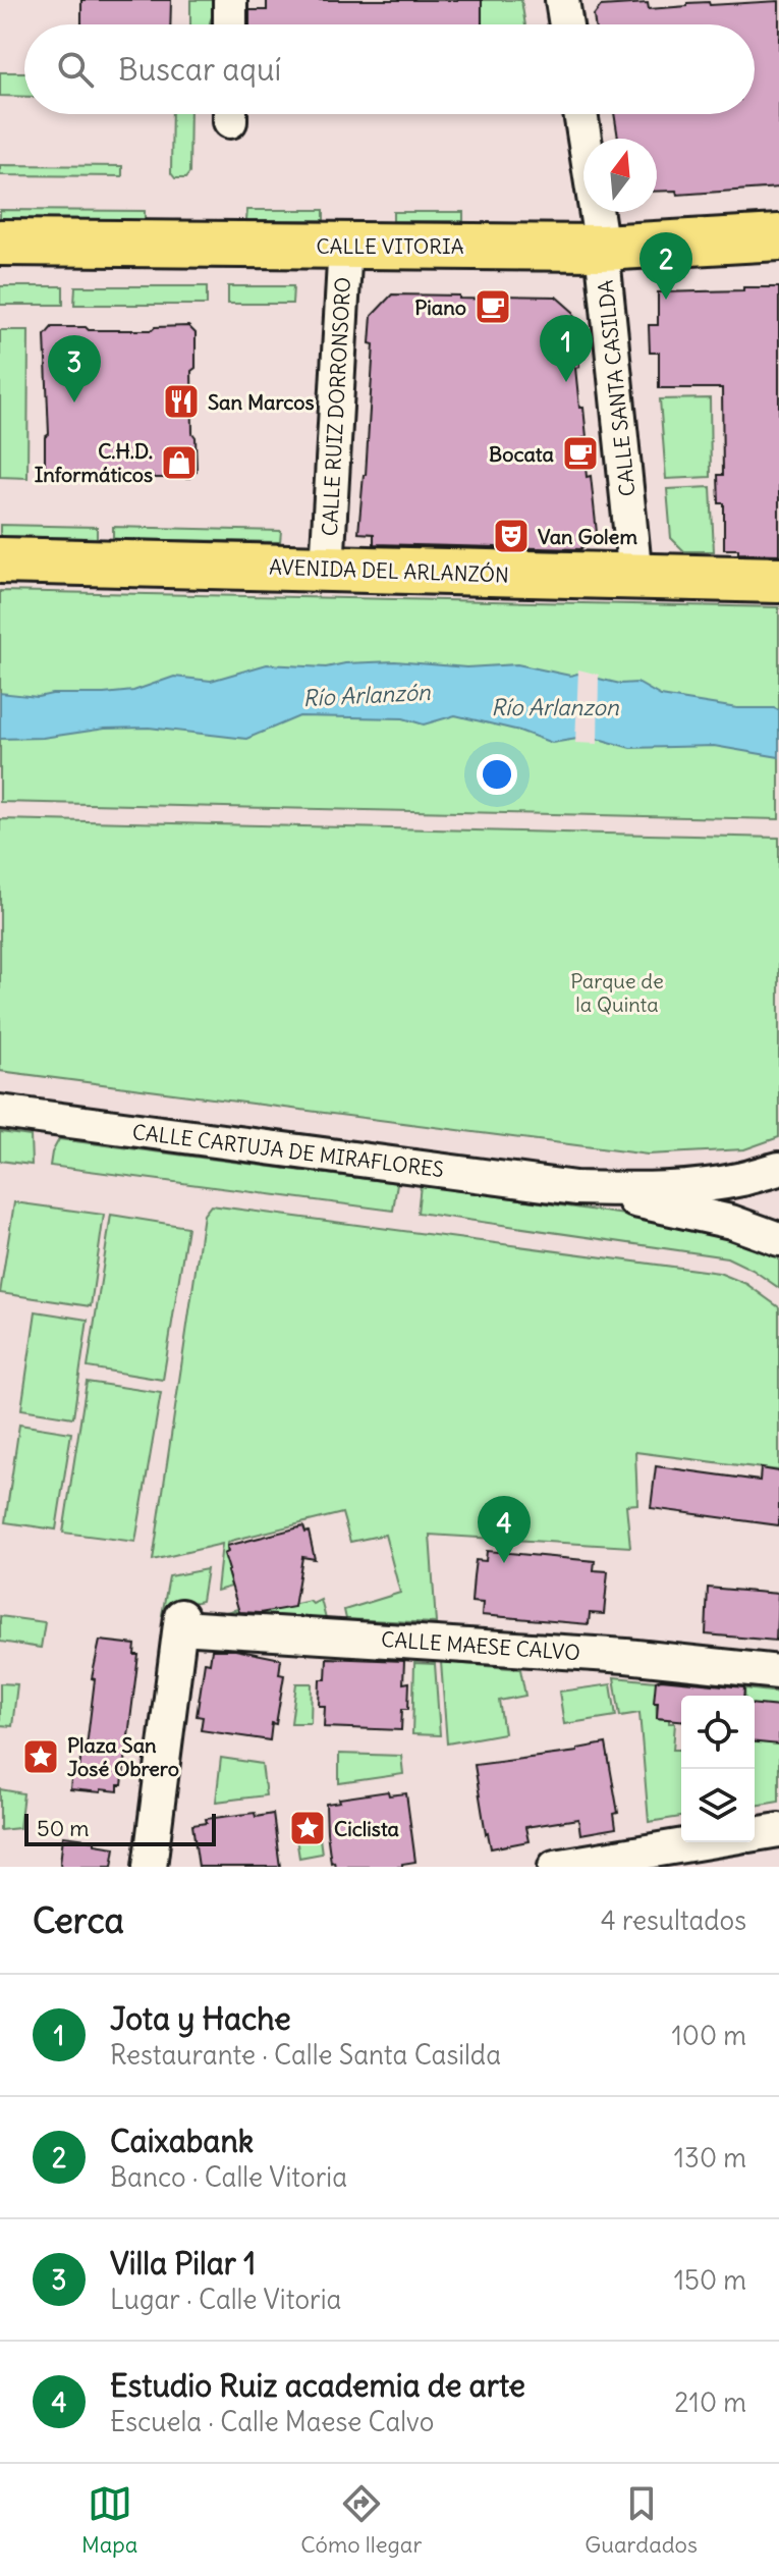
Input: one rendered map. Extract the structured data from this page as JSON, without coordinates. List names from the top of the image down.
{
  "streets": {
    "highway": ["CALLE VITORIA", "AVENIDA DEL ARLANZÓN"],
    "street": [
      "CALLE SANTA CASILDA",
      "CALLE RUIZ DORRONSORO",
      "CALLE CARTUJA DE MIRAFLORES",
      "CALLE MAESE CALVO"
    ]
  },
  "crossings": [
    ["CALLE VITORIA", "CALLE SANTA CASILDA"],
    ["CALLE VITORIA", "CALLE RUIZ DORRONSORO"],
    ["CALLE SANTA CASILDA", "AVENIDA DEL ARLANZÓN"],
    ["CALLE RUIZ DORRONSORO", "AVENIDA DEL ARLANZÓN"]
  ],
  "water": ["Río Arlanzón", "Río Arlanzon"],
  "parks": ["Parque de la Quinta"],
  "places": {
    "cafe": ["Piano", "Bocata"],
    "restaurant": ["San Marcos"],
    "shop": ["C.H.D. Informáticos"],
    "theatre": ["Van Golem"],
    "place": ["Plaza San José Obrero", "Ciclista"]
  },
  "scale_bar": "50 m",
  "north": "top",
  "page": {
    "search": "Buscar aquí",
    "pins": [
      "2",
      "1",
      "3",
      "4"
    ],
    "scale": "50 m",
    "heading": ["Cerca", "4 resultados"],
    "list": [
      {
        "mark": "1",
        "name": "Jota y Hache",
        "note": "Restaurante · Calle Santa Casilda",
        "value": "100 m"
      },
      {
        "mark": "2",
        "name": "Caixabank",
        "note": "Banco · Calle Vitoria",
        "value": "130 m"
      },
      {
        "mark": "3",
        "name": "Villa Pilar 1",
        "note": "Lugar · Calle Vitoria",
        "value": "150 m"
      },
      {
        "mark": "4",
        "name": "Estudio Ruiz academia de arte",
        "note": "Escuela · Calle Maese Calvo",
        "value": "210 m"
      }
    ],
    "nav": ["Mapa", "Cómo llegar", "Guardados"]
  }
}
